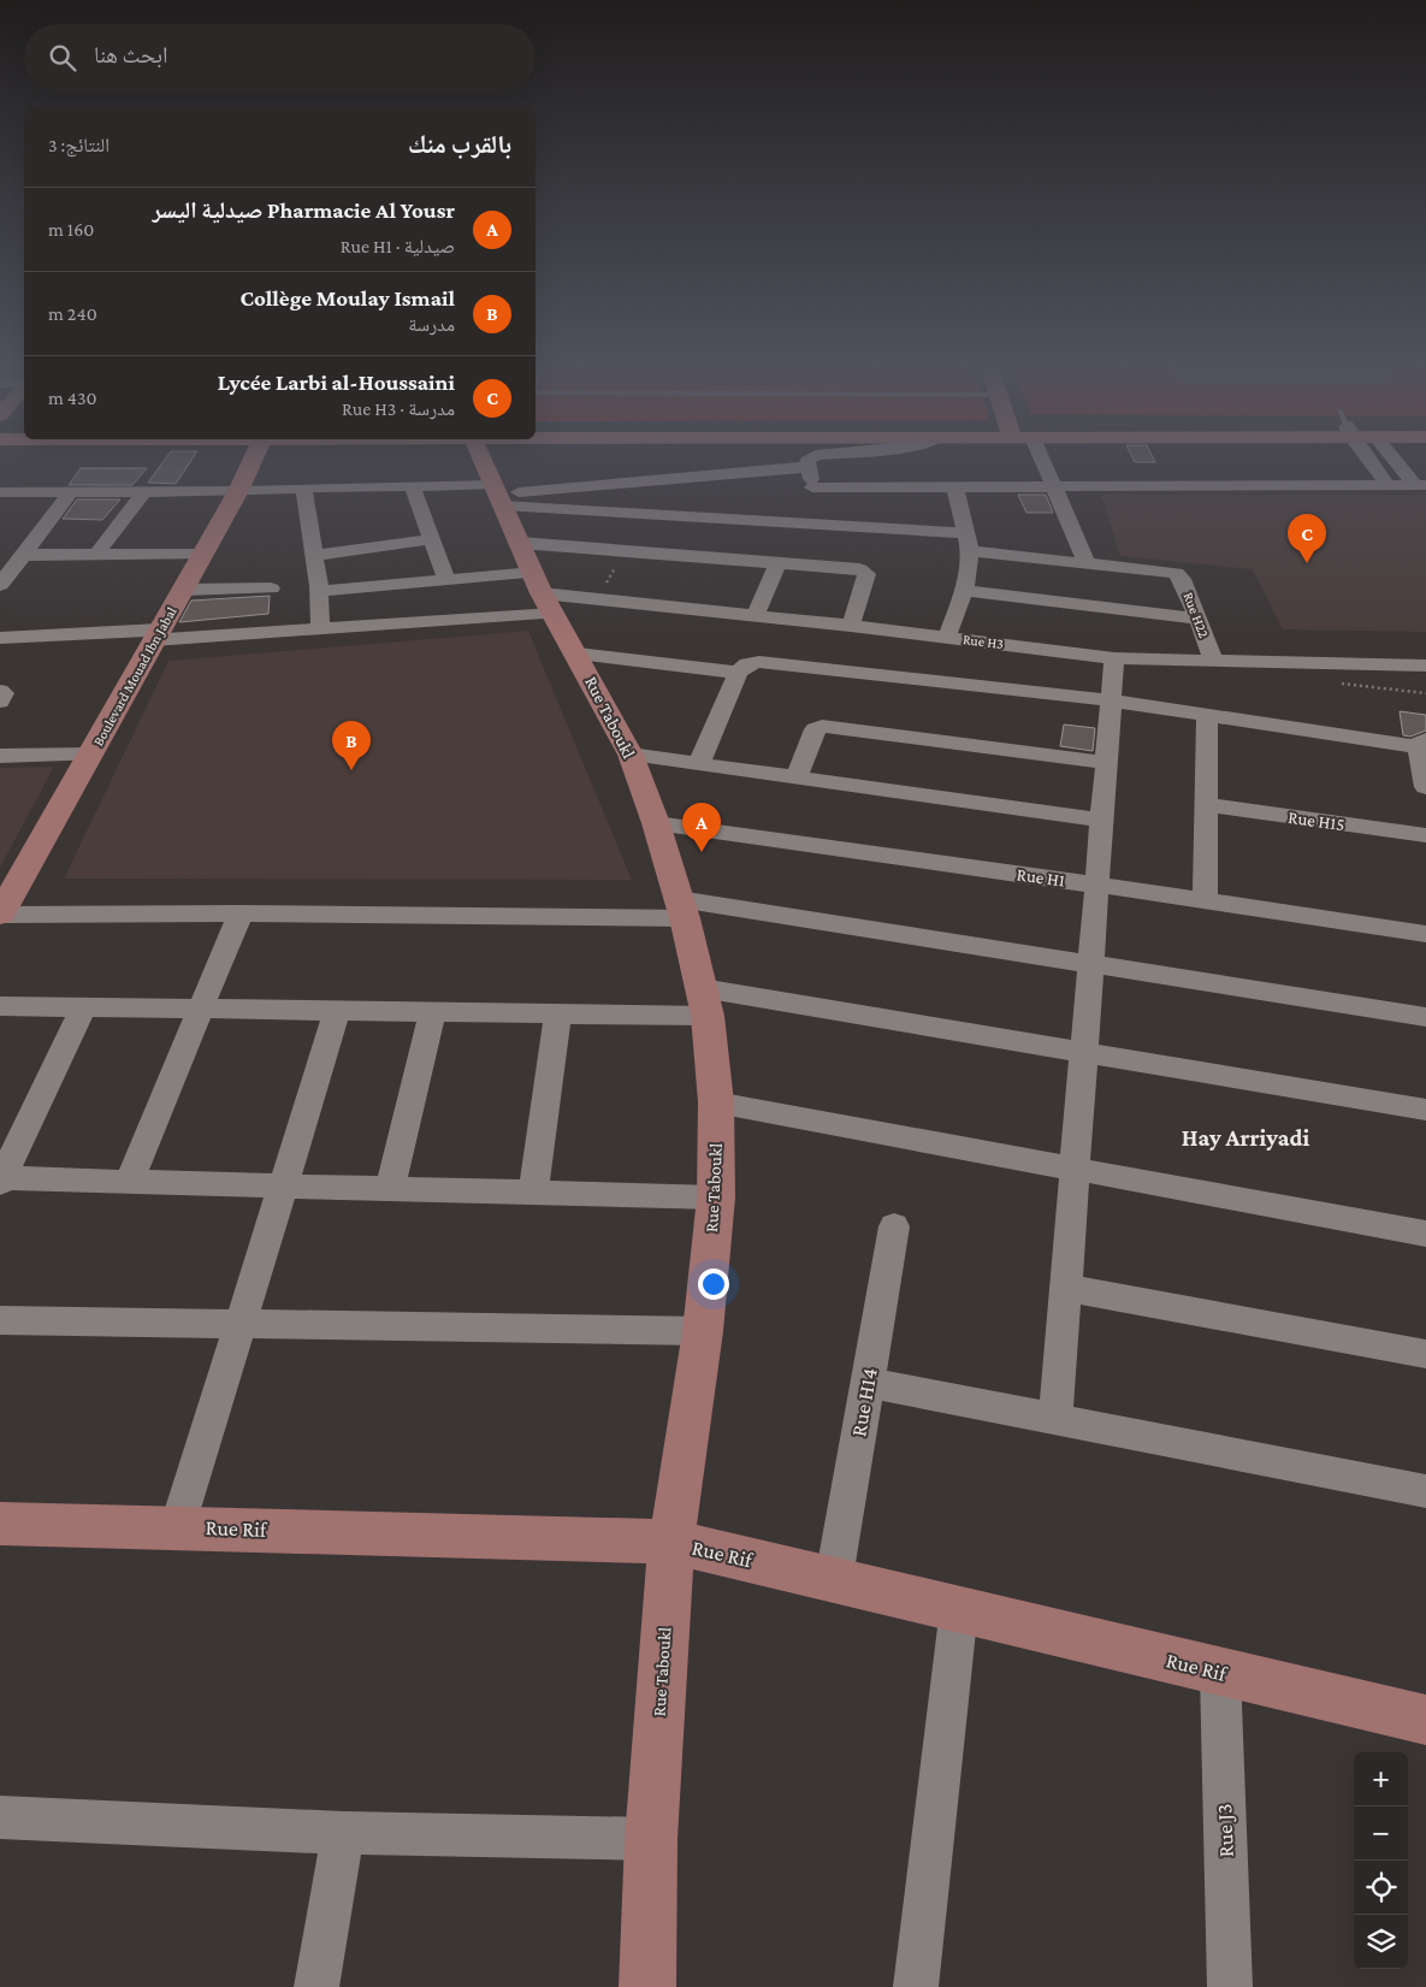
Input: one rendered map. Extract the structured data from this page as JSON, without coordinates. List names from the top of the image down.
{
  "streets": {
    "main road": ["Boulevard Mouad Ibn Jabal", "Rue Taboukl", "Rue Rif"],
    "street": [
      "Rue H22",
      "Rue H3",
      "Rue H15",
      "Rue H1",
      "Rue H14",
      "Rue J3"
    ]
  },
  "crossings": [
    ["Rue H22", "Rue H3"],
    ["Rue H3", "Rue Taboukl"],
    ["Rue Taboukl", "Rue H1"],
    ["Rue Taboukl", "Rue Rif"],
    ["Rue H14", "Rue Rif"],
    ["Rue Rif", "Rue J3"]
  ],
  "districts": ["Hay Arriyadi"],
  "page": {
    "search": "ابحث هنا",
    "heading": ["بالقرب منك", "النتائج: 3"],
    "list": [
      {
        "mark": "A",
        "name": "Pharmacie Al Yousr صيدلية اليسر",
        "note": "صيدلية · Rue H1",
        "value": "160 m"
      },
      {
        "mark": "B",
        "name": "Collège Moulay Ismail",
        "note": "مدرسة",
        "value": "240 m"
      },
      {
        "mark": "C",
        "name": "Lycée Larbi al-Houssaini",
        "note": "مدرسة · Rue H3",
        "value": "430 m"
      }
    ],
    "pins": ["C", "B", "A"],
    "map_buttons": ["+", "−"]
  }
}
